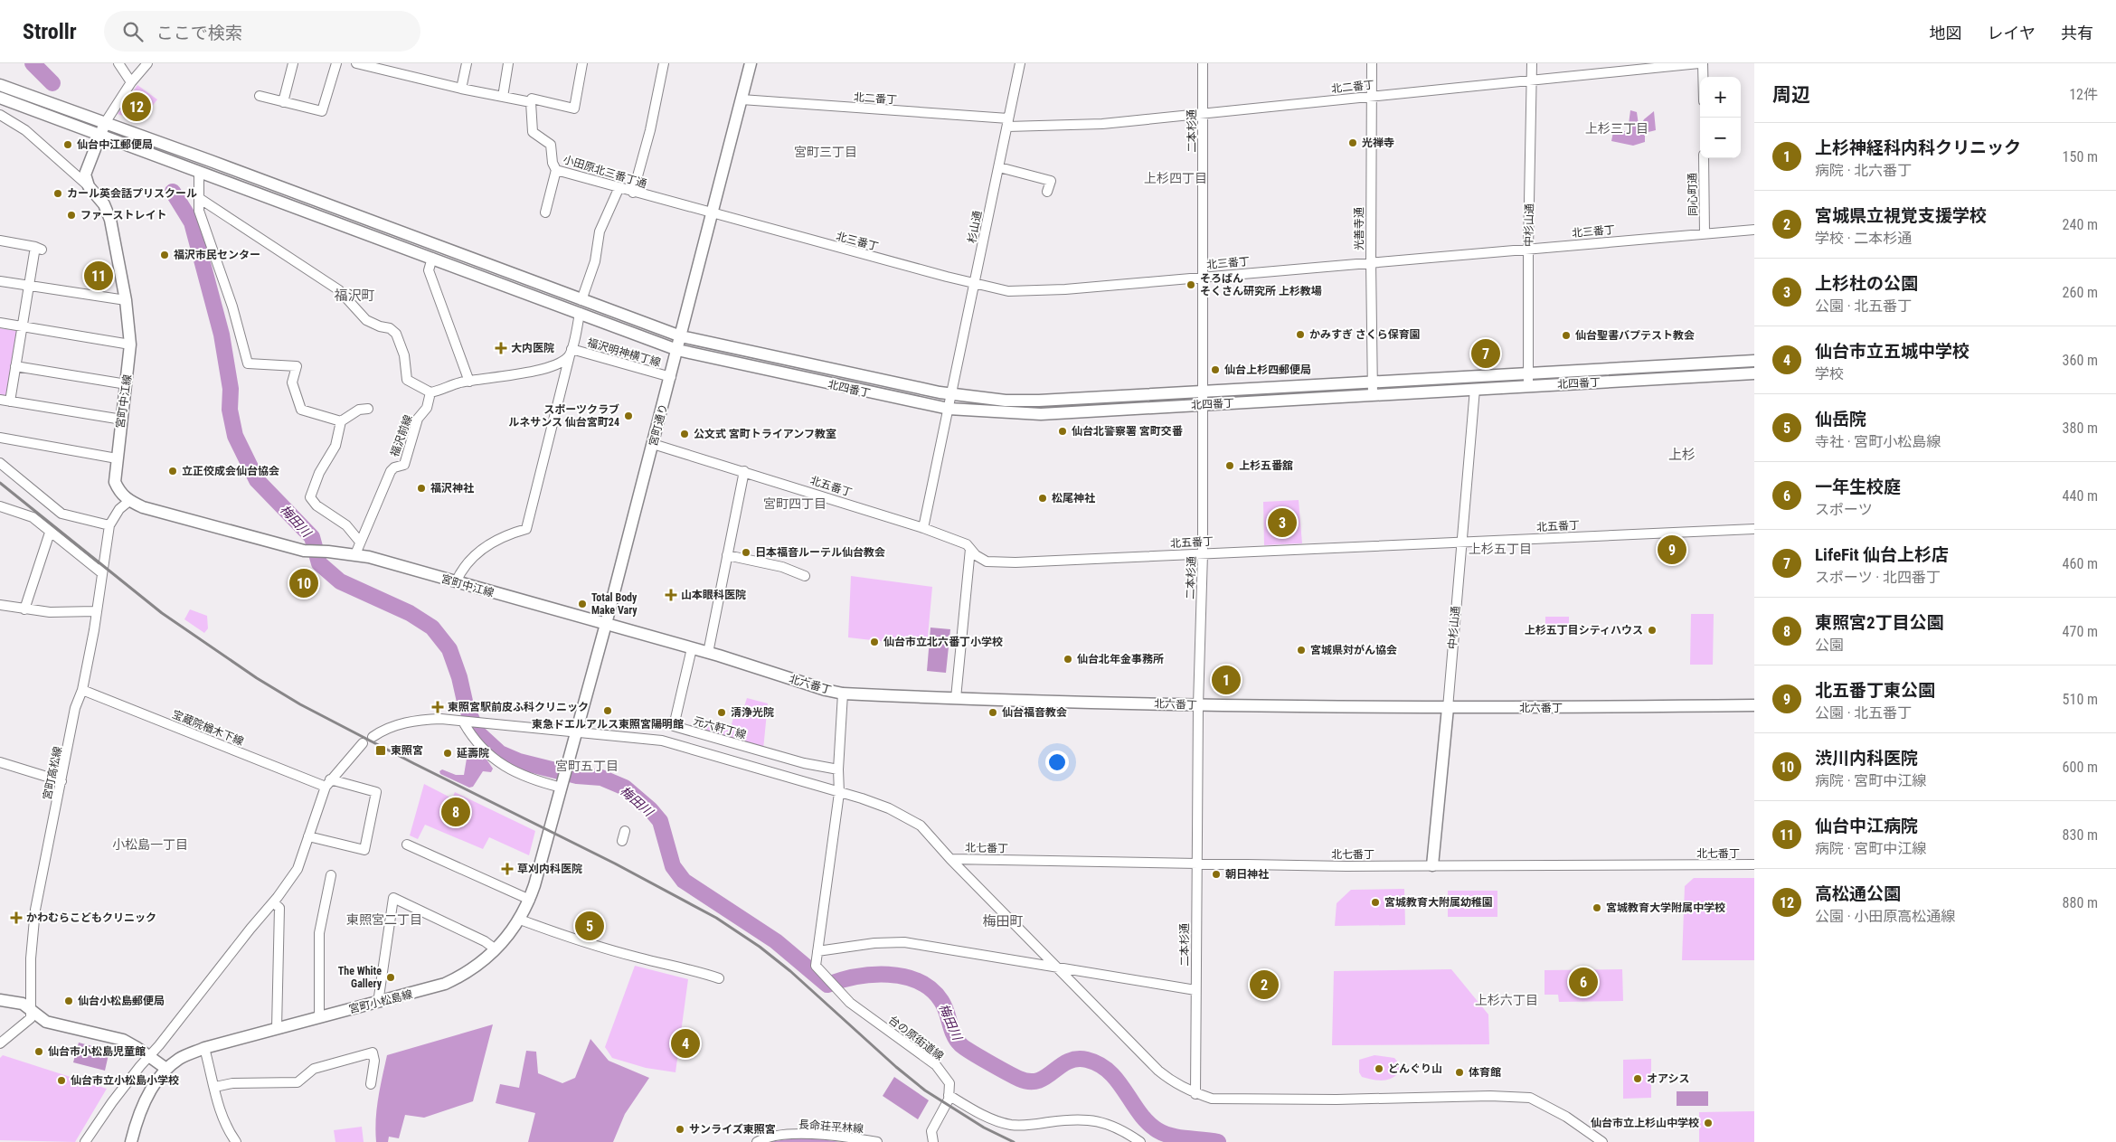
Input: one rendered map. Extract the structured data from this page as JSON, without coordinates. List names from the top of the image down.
{
  "streets": {
    "street": [
      "北二番丁",
      "二本杉通",
      "小田原北三番丁通",
      "同心町通",
      "中杉山通",
      "杉山通",
      "光善寺通",
      "北三番丁",
      "福沢明神横丁線",
      "北四番丁",
      "宮町中江線",
      "宮町通り",
      "福沢前線",
      "北五番丁",
      "北六番丁",
      "宝蔵院楢木下線",
      "元六軒丁線",
      "宮町高松線",
      "北七番丁",
      "宮町小松島線",
      "台の原街道線",
      "長命荘平林線"
    ]
  },
  "crossings": [
    ["北二番丁", "二本杉通"],
    ["北二番丁", "中杉山通"],
    ["北二番丁", "杉山通"],
    ["北二番丁", "光善寺通"],
    ["北二番丁", "宮町通り"],
    ["二本杉通", "北三番丁"],
    ["二本杉通", "北四番丁"],
    ["二本杉通", "北五番丁"],
    ["二本杉通", "北六番丁"],
    ["二本杉通", "北七番丁"],
    ["小田原北三番丁通", "北三番丁"],
    ["小田原北三番丁通", "宮町通り"],
    ["同心町通", "北三番丁"],
    ["中杉山通", "北三番丁"],
    ["中杉山通", "北四番丁"],
    ["中杉山通", "北五番丁"],
    ["中杉山通", "北六番丁"],
    ["中杉山通", "北七番丁"],
    ["杉山通", "北三番丁"],
    ["杉山通", "北四番丁"],
    ["杉山通", "北五番丁"],
    ["光善寺通", "北三番丁"],
    ["光善寺通", "北四番丁"],
    ["北三番丁", "宮町通り"],
    ["福沢明神横丁線", "宮町通り"],
    ["北四番丁", "宮町通り"],
    ["宮町中江線", "宮町通り"],
    ["宮町中江線", "福沢前線"],
    ["宮町中江線", "北六番丁"],
    ["宮町中江線", "宮町高松線"],
    ["宮町通り", "北五番丁"],
    ["宮町通り", "北六番丁"],
    ["宮町通り", "宮町小松島線"],
    ["北六番丁", "元六軒丁線"],
    ["宝蔵院楢木下線", "宮町高松線"]
  ],
  "districts": [
    "上杉三丁目",
    "宮町三丁目",
    "上杉四丁目",
    "福沢町",
    "上杉",
    "宮町四丁目",
    "上杉五丁目",
    "宮町五丁目",
    "小松島一丁目",
    "東照宮二丁目",
    "梅田町",
    "上杉六丁目"
  ],
  "water": ["梅田川"],
  "places": {
    "other": [
      "光禅寺",
      "仙台中江郵便局",
      "カール英会話プリスクール",
      "ファーストレイト",
      "福沢市民センター",
      "そろばん そくさん研究所 上杉教場",
      "かみすぎ さくら保育園",
      "仙台聖書バプテスト教会",
      "仙台上杉四郵便局",
      "スポーツクラブ ルネサンス 仙台宮町24",
      "仙台北警察署 宮町交番",
      "公文式 宮町トライアンフ教室",
      "上杉五番舘",
      "立正佼成会仙台協会",
      "福沢神社",
      "松尾神社",
      "日本福音ルーテル仙台教会",
      "Total Body Make Vary",
      "上杉五丁目シティハウス",
      "仙台市立北六番丁小学校",
      "宮城県対がん協会",
      "仙台北年金事務所",
      "東急ドエルアルス東照宮陽明館",
      "清浄光院",
      "仙台福音教会",
      "延壽院",
      "朝日神社",
      "宮城教育大附属幼稚園",
      "宮城教育大学附属中学校",
      "The White Gallery",
      "仙台小松島郵便局",
      "仙台市小松島児童館",
      "どんぐり山",
      "体育館",
      "オアシス",
      "仙台市立小松島小学校",
      "仙台市立上杉山中学校",
      "サンライズ東照宮"
    ],
    "health": [
      "大内医院",
      "山本眼科医院",
      "東照宮駅前皮ふ科クリニック",
      "草刈内科医院",
      "かわむらこどもクリニック"
    ],
    "transit": ["東照宮"]
  },
  "page": {
    "header": "Strollr",
    "search": "ここで検索",
    "nav": ["地図", "レイヤ", "共有"],
    "heading": ["周辺", "12件"],
    "map_buttons": ["+", "−"],
    "pins": [
      "12",
      "11",
      "7",
      "3",
      "9",
      "10",
      "1",
      "8",
      "5",
      "6",
      "2",
      "4"
    ],
    "list": [
      {
        "mark": "1",
        "name": "上杉神経科内科クリニック",
        "note": "病院 · 北六番丁",
        "value": "150 m"
      },
      {
        "mark": "2",
        "name": "宮城県立視覚支援学校",
        "note": "学校 · 二本杉通",
        "value": "240 m"
      },
      {
        "mark": "3",
        "name": "上杉杜の公園",
        "note": "公園 · 北五番丁",
        "value": "260 m"
      },
      {
        "mark": "4",
        "name": "仙台市立五城中学校",
        "note": "学校",
        "value": "360 m"
      },
      {
        "mark": "5",
        "name": "仙岳院",
        "note": "寺社 · 宮町小松島線",
        "value": "380 m"
      },
      {
        "mark": "6",
        "name": "一年生校庭",
        "note": "スポーツ",
        "value": "440 m"
      },
      {
        "mark": "7",
        "name": "LifeFit 仙台上杉店",
        "note": "スポーツ · 北四番丁",
        "value": "460 m"
      },
      {
        "mark": "8",
        "name": "東照宮2丁目公園",
        "note": "公園",
        "value": "470 m"
      },
      {
        "mark": "9",
        "name": "北五番丁東公園",
        "note": "公園 · 北五番丁",
        "value": "510 m"
      },
      {
        "mark": "10",
        "name": "渋川内科医院",
        "note": "病院 · 宮町中江線",
        "value": "600 m"
      },
      {
        "mark": "11",
        "name": "仙台中江病院",
        "note": "病院 · 宮町中江線",
        "value": "830 m"
      },
      {
        "mark": "12",
        "name": "高松通公園",
        "note": "公園 · 小田原高松通線",
        "value": "880 m"
      }
    ]
  }
}
